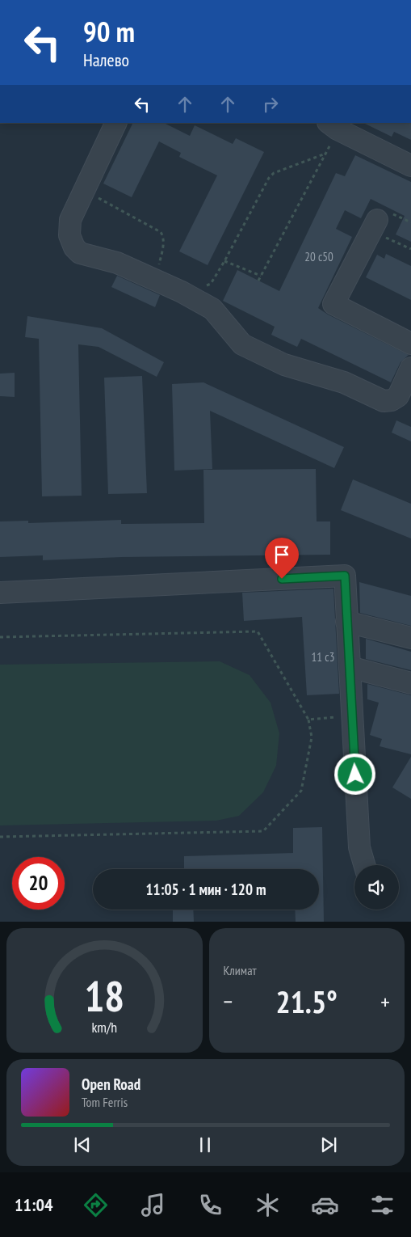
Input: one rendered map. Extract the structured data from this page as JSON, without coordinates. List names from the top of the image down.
{
  "house_numbers": ["20 с50", "11 с3"],
  "page": {
    "turn": ["90 m", "Налево"],
    "limit": "20",
    "trip": "11:05 · 1 мин · 120 m",
    "tile": "Климат",
    "heat": ["−", "21.5°", "+"],
    "song": ["Open Road", "Tom Ferris"],
    "tabs": "11:04",
    "gauge": ["18", "km/h"]
  }
}
